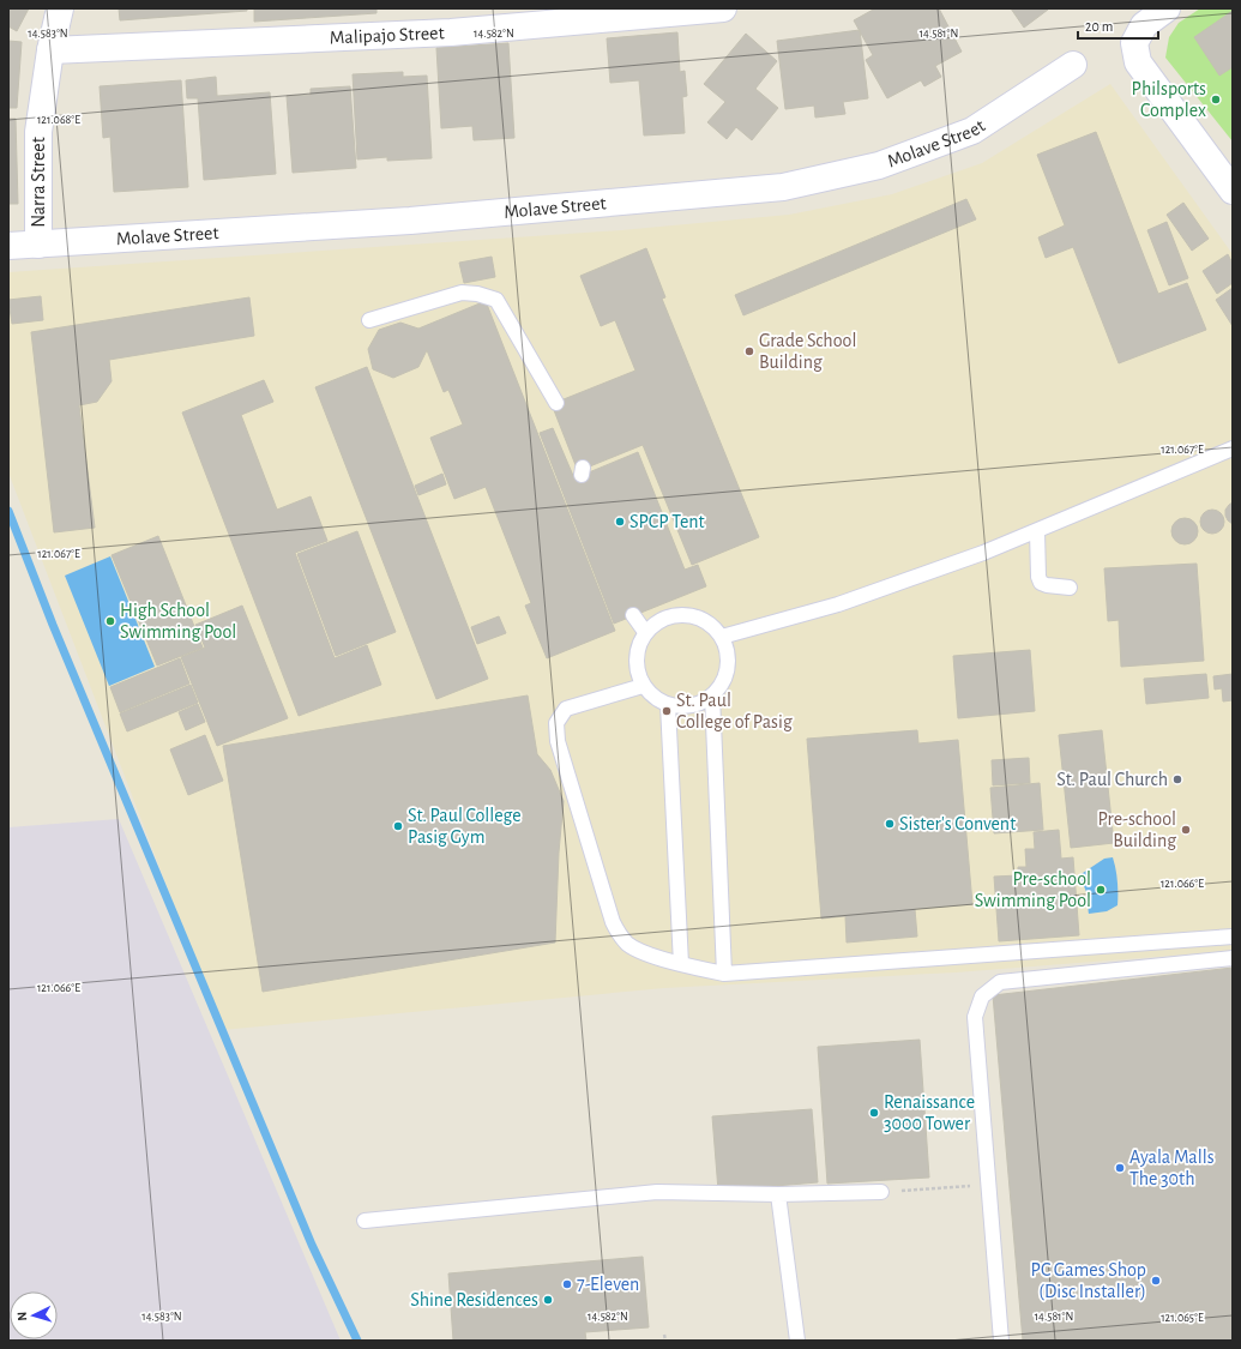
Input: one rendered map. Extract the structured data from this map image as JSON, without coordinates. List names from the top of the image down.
{
  "streets": {
    "street": ["Malipajo Street", "Molave Street", "Narra Street"]
  },
  "crossings": [
    ["Malipajo Street", "Narra Street"],
    ["Molave Street", "Narra Street"]
  ],
  "places": [
    "Philsports Complex",
    "Grade School Building",
    "SPCP Tent",
    "High School Swimming Pool",
    "St. Paul College of Pasig",
    "St. Paul Church",
    "Sister's Convent",
    "St. Paul College Pasig Gym",
    "Pre-school Building",
    "Pre-school Swimming Pool",
    "Renaissance 3000 Tower",
    "Ayala Malls The 30th",
    "PC Games Shop (Disc Installer)",
    "7-Eleven",
    "Shine Residences"
  ],
  "scale_bar": "20 m",
  "north": "left",
  "coordinates": [
    "14.583°N",
    "14.582°N",
    "14.581°N",
    "121.068°E",
    "121.067°E",
    "121.066°E",
    "121.065°E"
  ]
}
